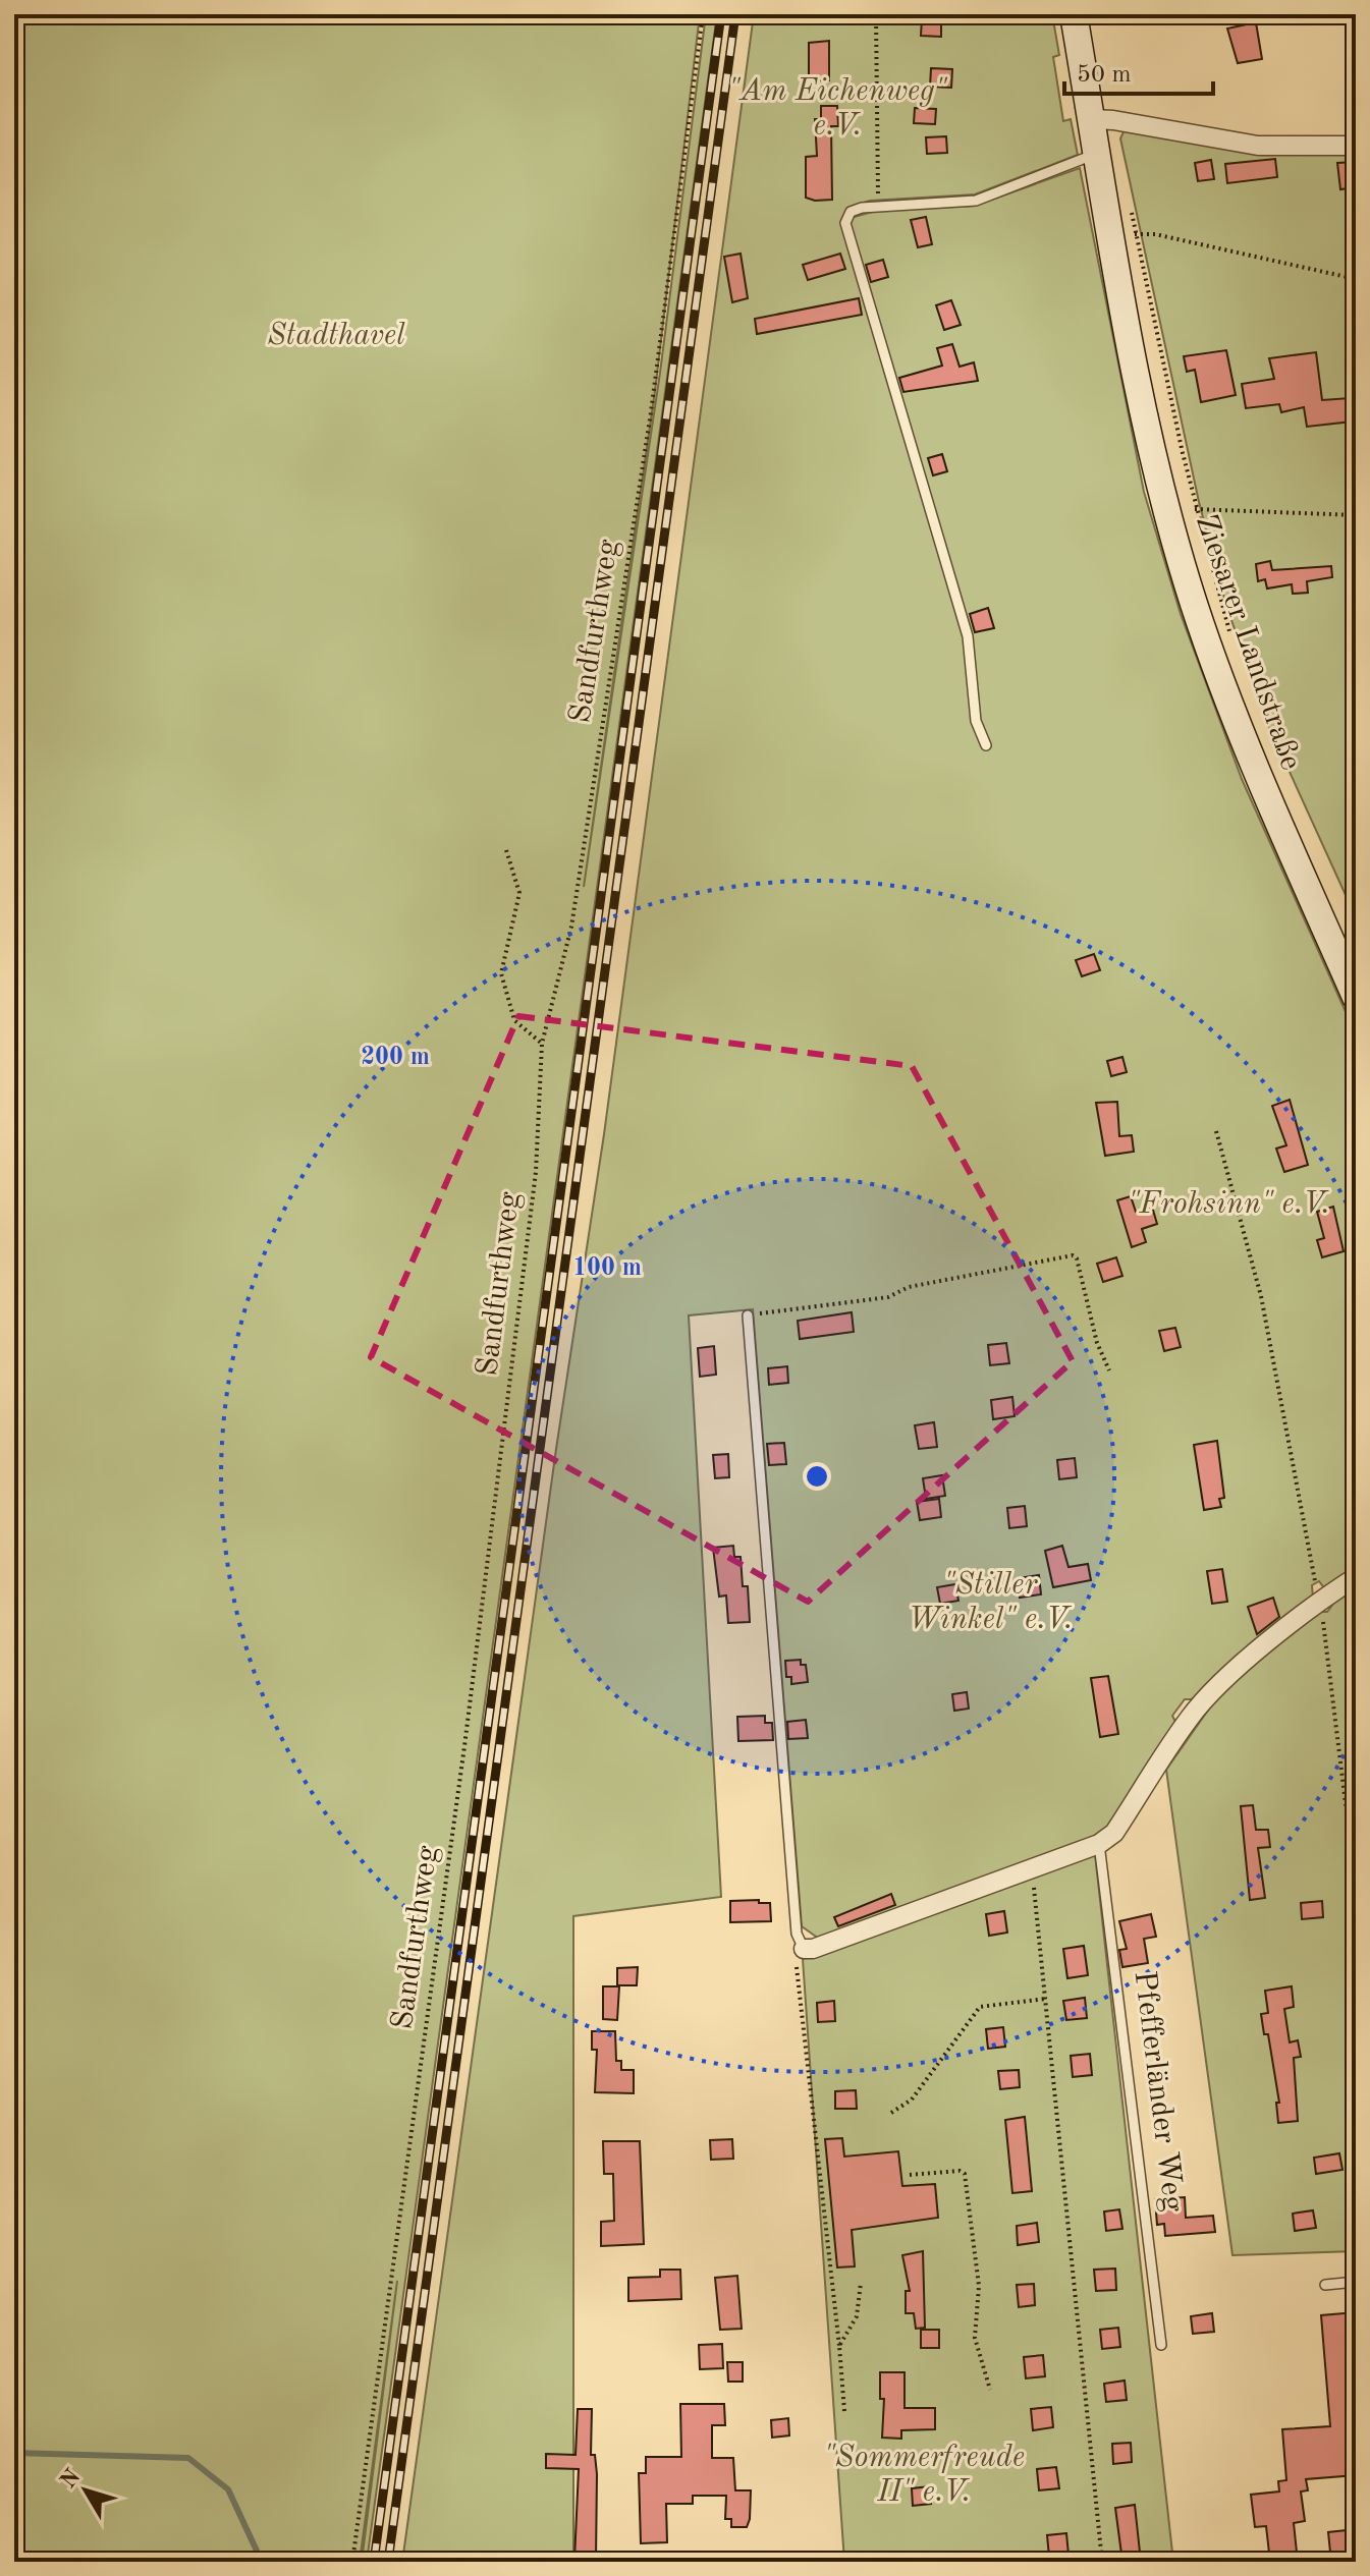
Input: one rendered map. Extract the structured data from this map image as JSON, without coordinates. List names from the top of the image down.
{
  "streets": {
    "main road": ["Ziesarer Landstraße"],
    "lane": ["Pfefferländer Weg"],
    "path": ["Sandfurthweg"]
  },
  "parks": [
    "\"Am Eichenweg\" e.V.",
    "Stadthavel",
    "\"Frohsinn\" e.V.",
    "\"Stiller Winkel\" e.V.",
    "\"Sommerfreude II\" e.V."
  ],
  "scale_bar": "50 m",
  "north": "top left",
  "rings": ["200 m", "100 m"]
}
